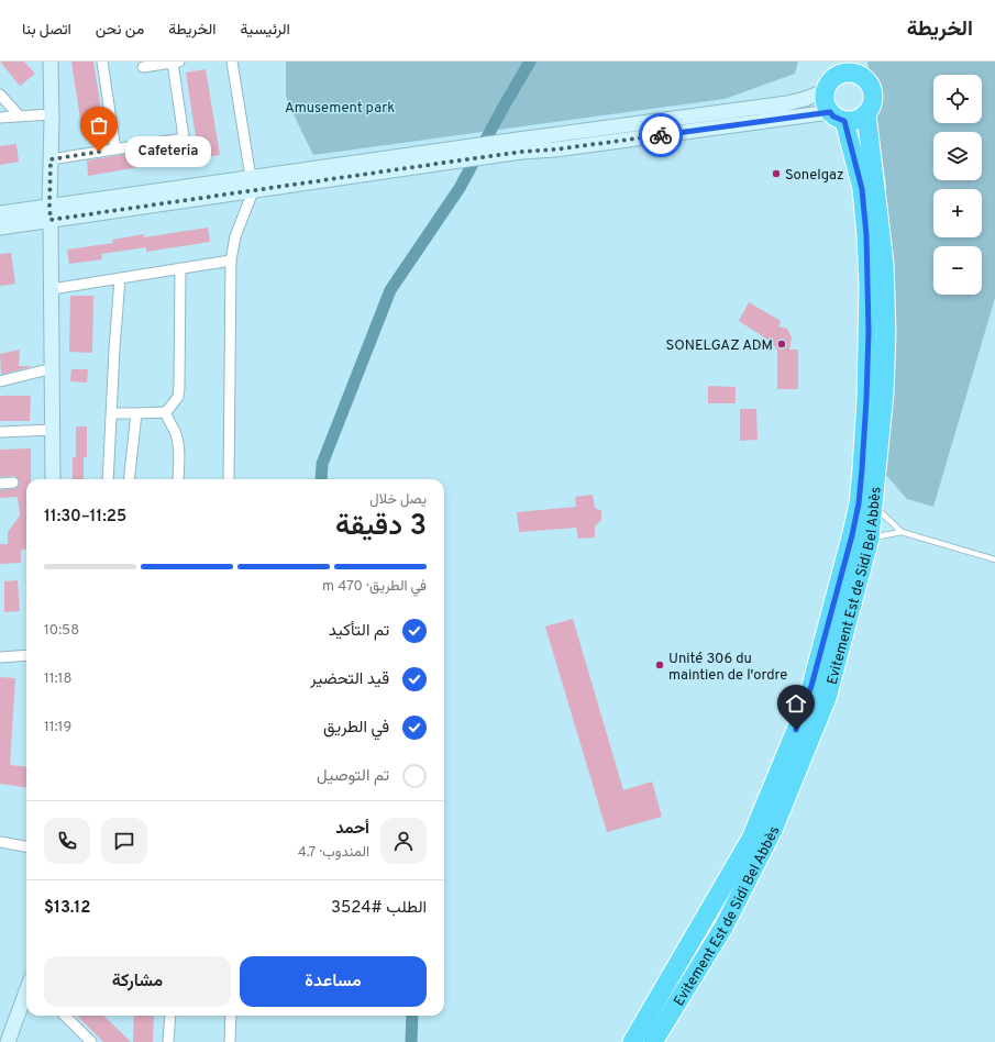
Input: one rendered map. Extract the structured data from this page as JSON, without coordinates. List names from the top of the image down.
{
  "streets": {
    "highway": ["Evitement Est de Sidi Bel Abbès"]
  },
  "parks": ["Amusement park"],
  "places": [
    "Cafeteria",
    "Sonelgaz",
    "SONELGAZ ADM",
    "Unité 306 du maintien de l'ordre"
  ],
  "page": {
    "header": "الخريطة",
    "nav": [
      "الرئيسية",
      "الخريطة",
      "من نحن",
      "اتصل بنا"
    ],
    "map_buttons": ["+", "−"],
    "bubble": "Cafeteria",
    "heading": ["3 دقيقة", "يصل خلال", "11:25–11:30"],
    "panel": [
      "أحمد",
      "المندوب · 4.7",
      "الطلب #3524",
      "$13.12"
    ],
    "bar": "في الطريق · 470 m",
    "list": [
      ["تم التأكيد", "10:58"],
      ["قيد التحضير", "11:18"],
      ["في الطريق", "11:19"],
      "تم التوصيل"
    ],
    "buttons": ["مساعدة", "مشاركة"]
  }
}
